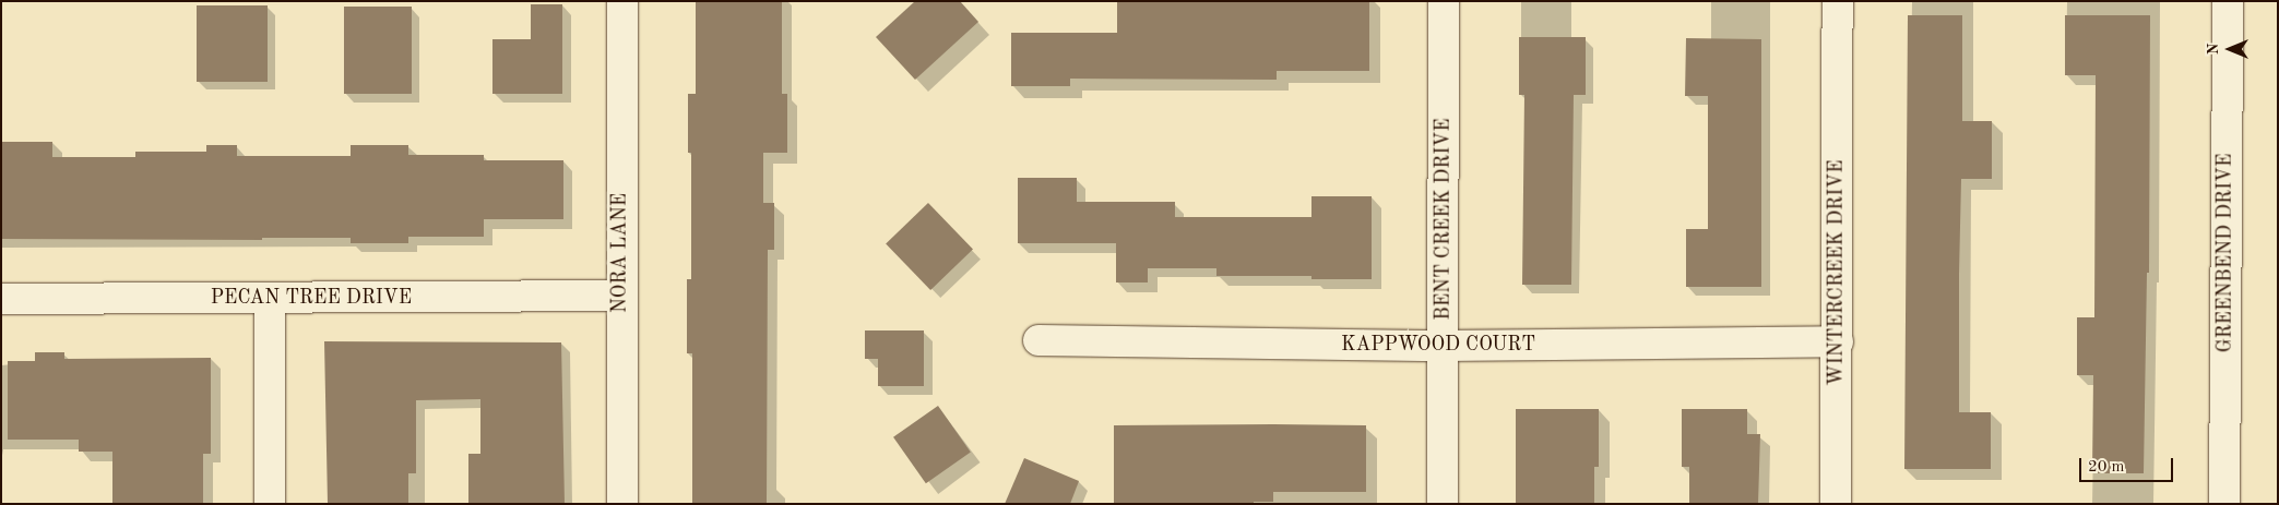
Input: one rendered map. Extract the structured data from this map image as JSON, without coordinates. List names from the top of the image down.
{
  "streets": {
    "street": [
      "BENT CREEK DRIVE",
      "NORA LANE",
      "GREENBEND DRIVE",
      "WINTERCREEK DRIVE",
      "PECAN TREE DRIVE",
      "KAPPWOOD COURT"
    ]
  },
  "crossings": [
    ["BENT CREEK DRIVE", "KAPPWOOD COURT"],
    ["NORA LANE", "PECAN TREE DRIVE"],
    ["WINTERCREEK DRIVE", "KAPPWOOD COURT"]
  ],
  "scale_bar": "20 m",
  "north": "left"
}
